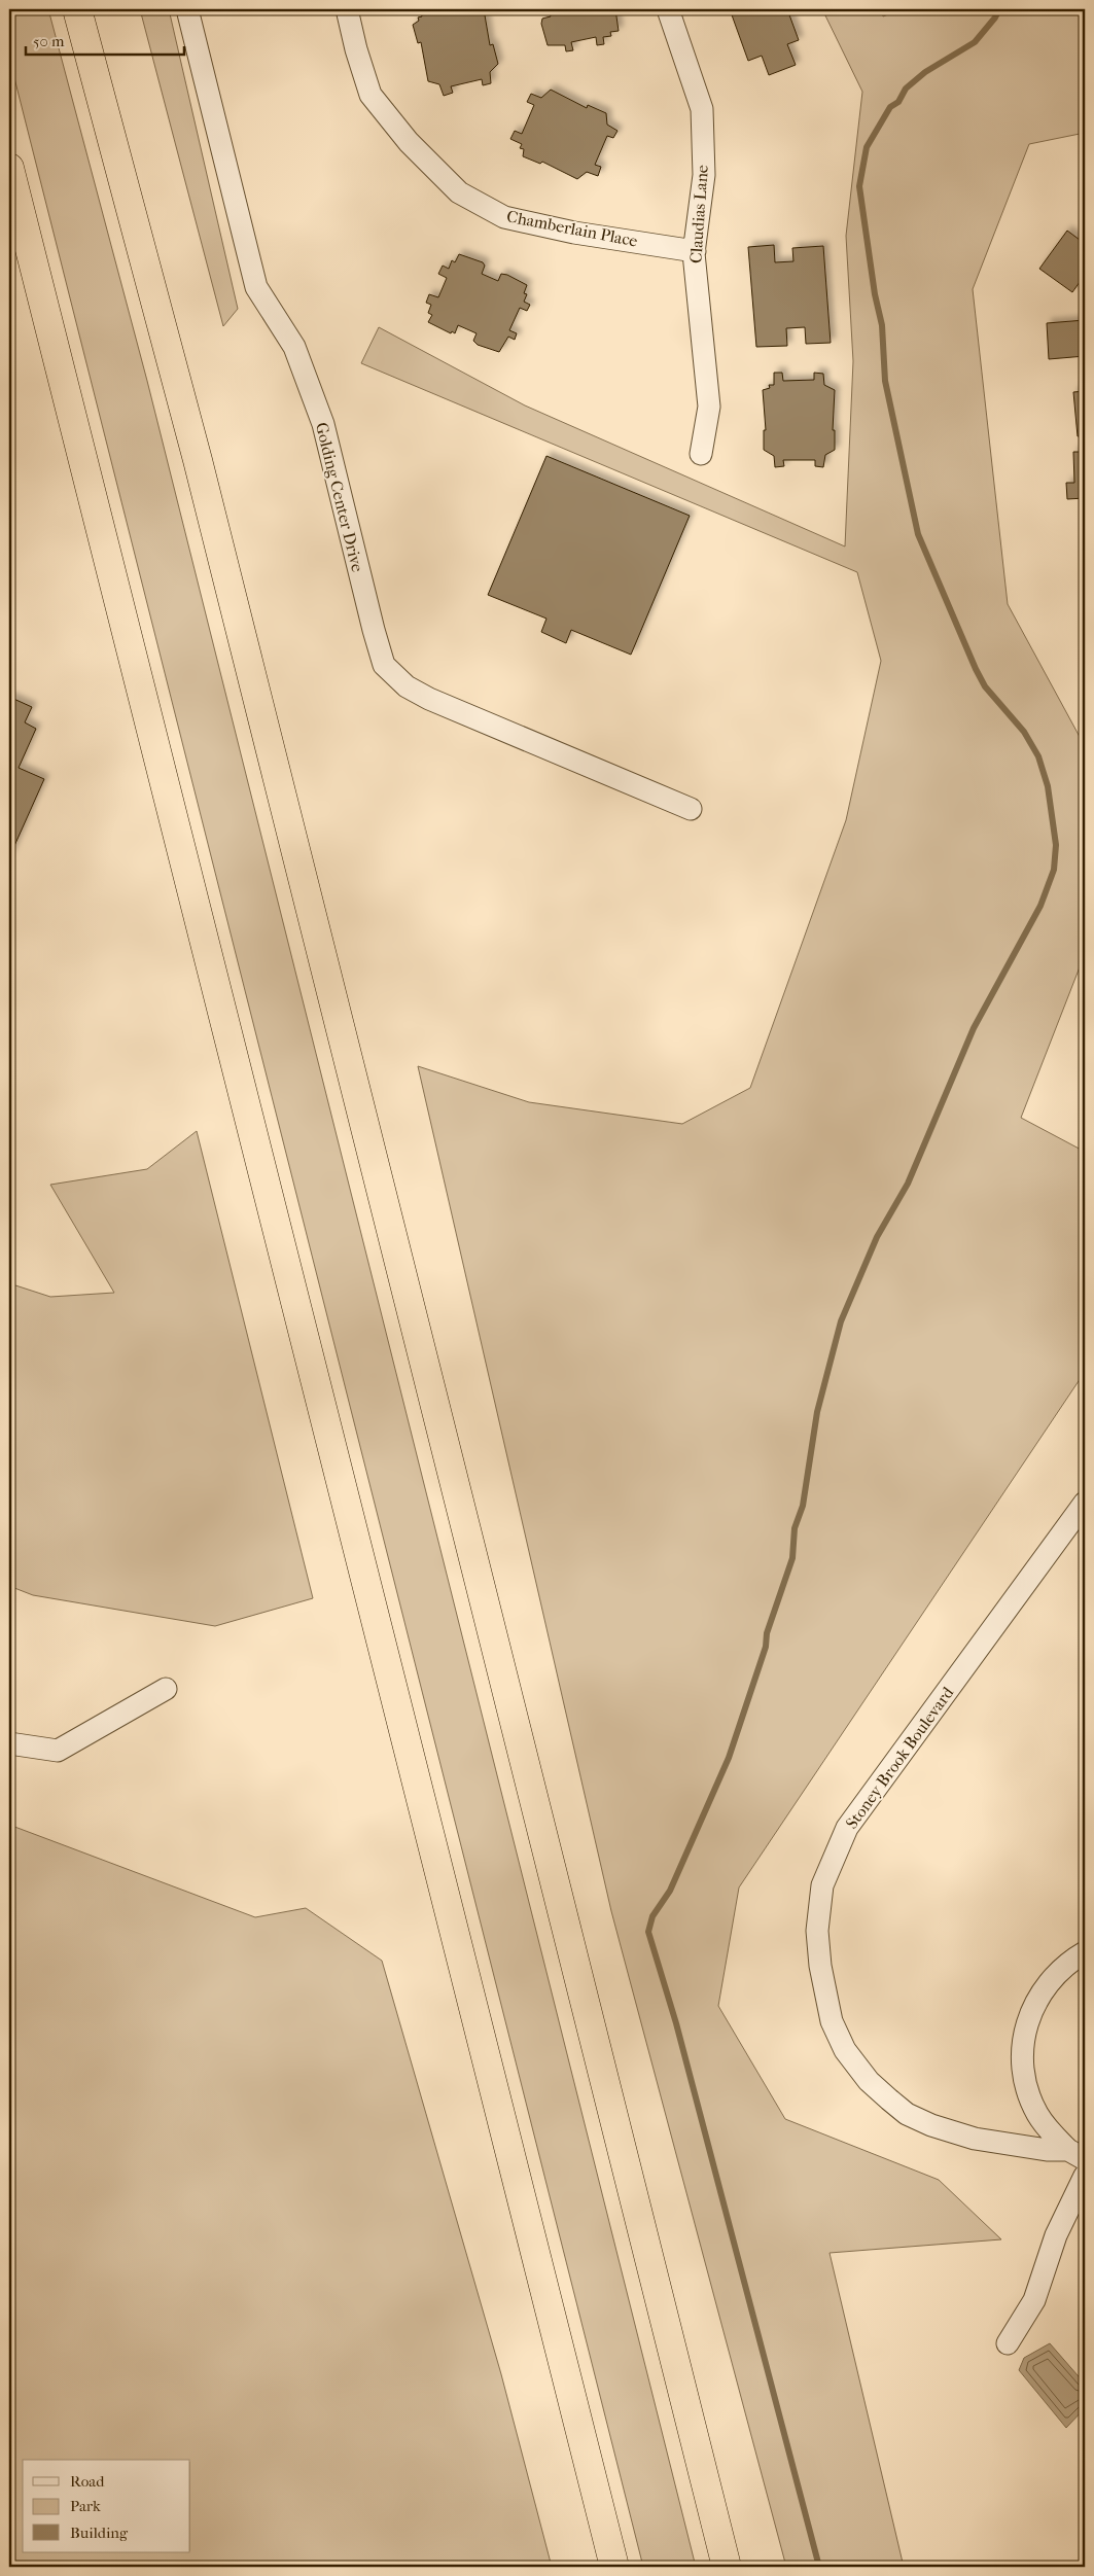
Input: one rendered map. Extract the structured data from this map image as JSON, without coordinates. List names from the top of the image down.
{
  "streets": {
    "street": [
      "Claudias Lane",
      "Chamberlain Place",
      "Golding Center Drive",
      "Stoney Brook Boulevard"
    ]
  },
  "crossings": [
    ["Claudias Lane", "Chamberlain Place"]
  ],
  "legend": ["Road", "Park", "Building"],
  "scale_bar": "50 m"
}
